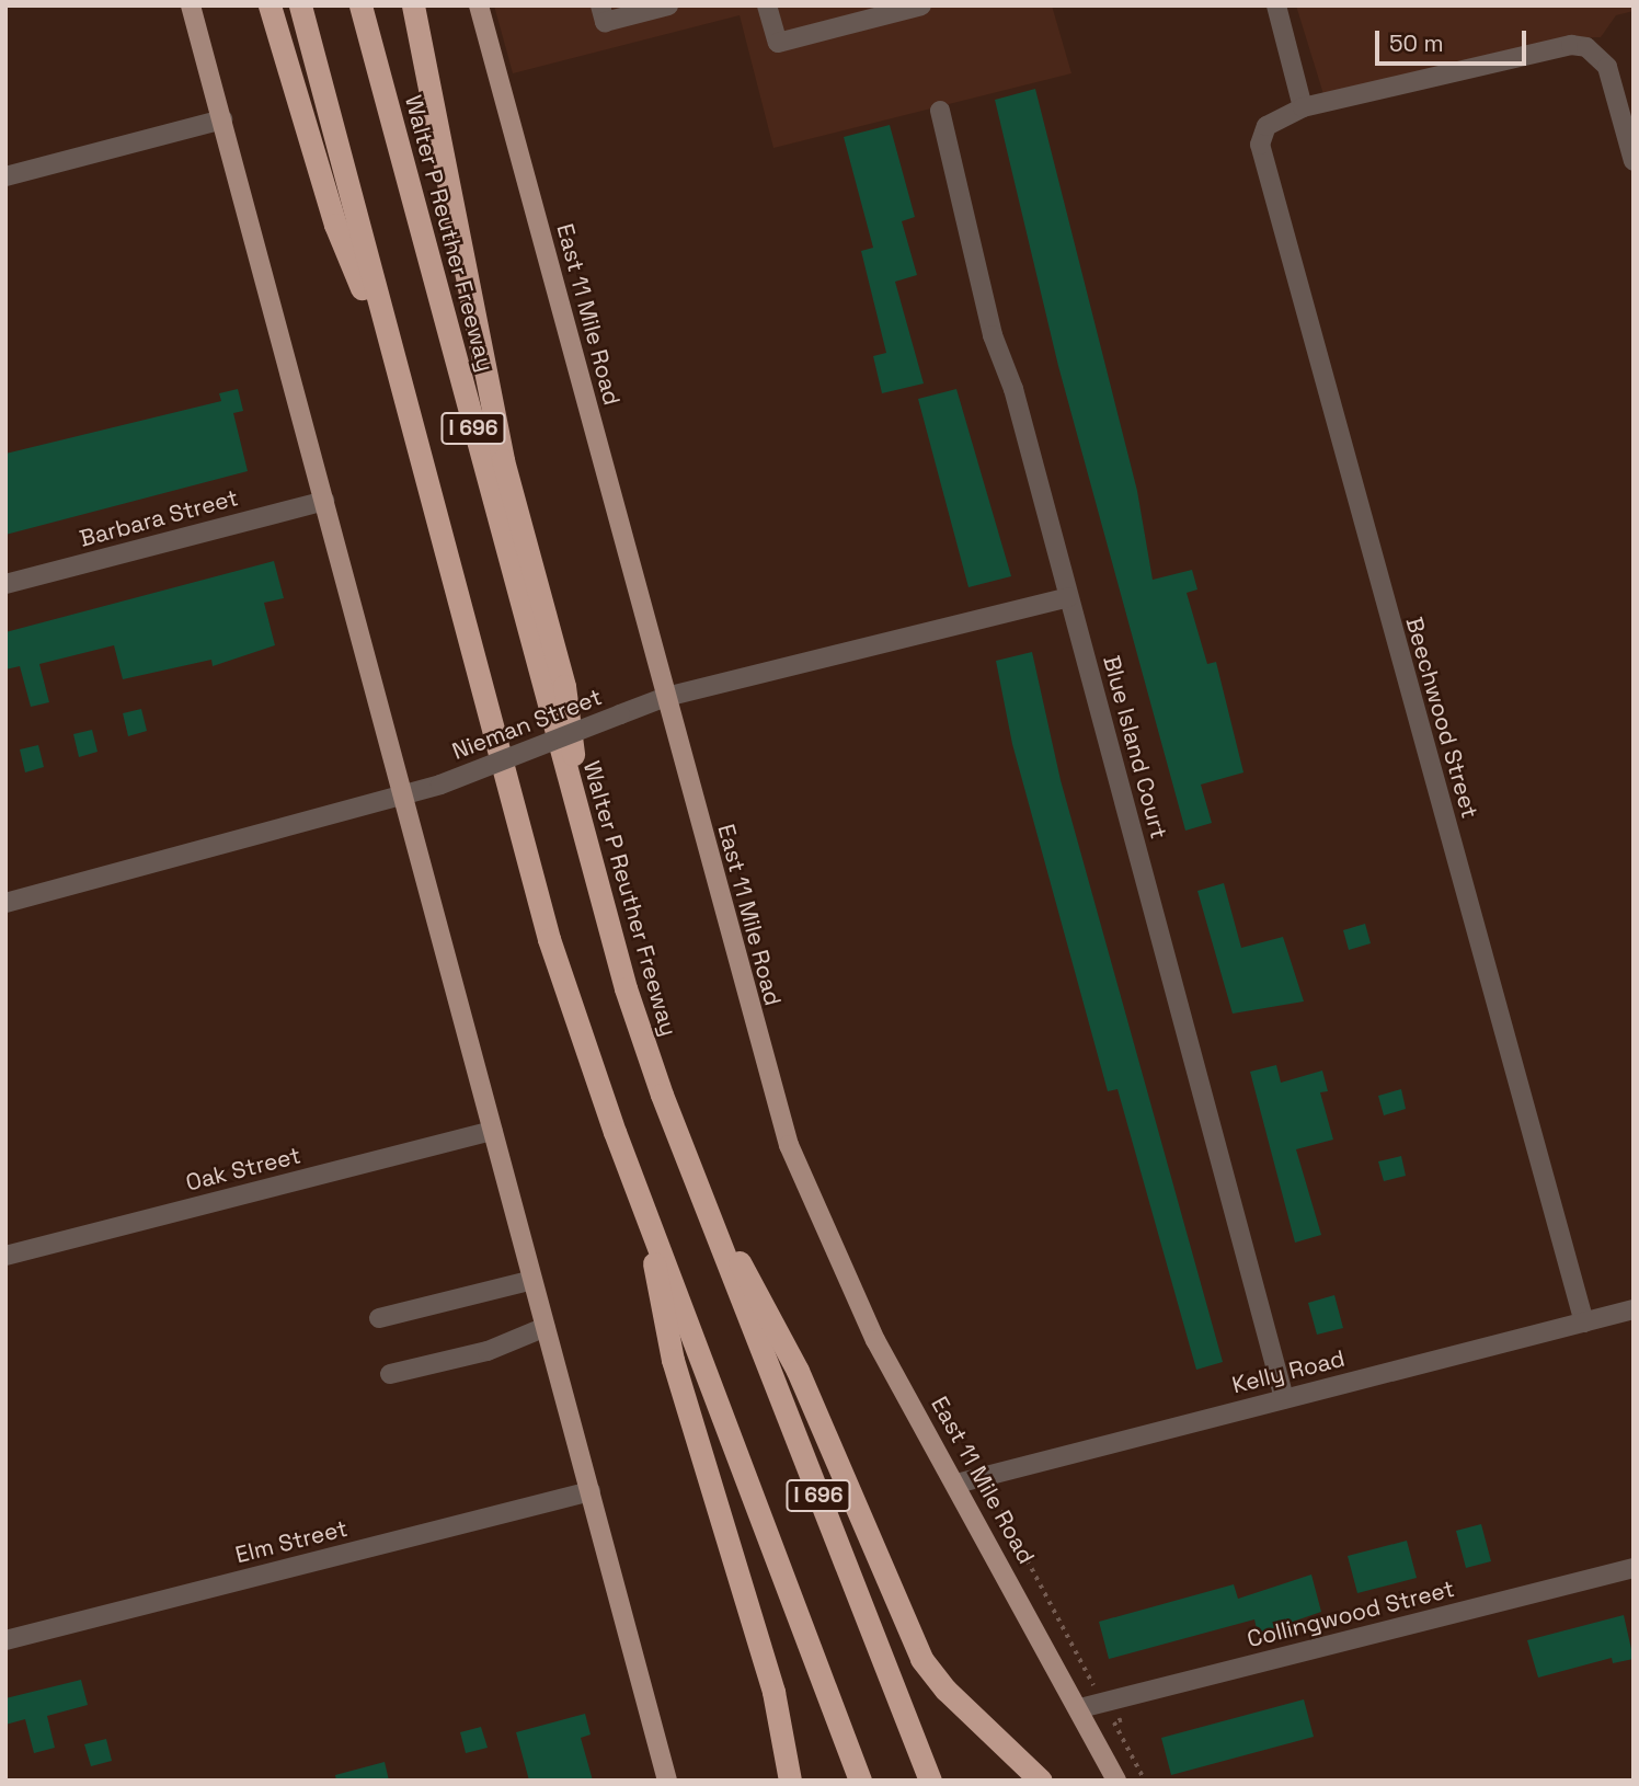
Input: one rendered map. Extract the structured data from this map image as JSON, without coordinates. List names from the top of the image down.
{
  "streets": {
    "highway": ["Walter P Reuther Freeway", "I 696"],
    "main road": ["East 11 Mile Road"],
    "street": [
      "Barbara Street",
      "Beechwood Street",
      "Nieman Street",
      "Blue Island Court",
      "Oak Street",
      "Kelly Road",
      "Elm Street",
      "Collingwood Street"
    ]
  },
  "crossings": [
    ["East 11 Mile Road", "Nieman Street"],
    ["East 11 Mile Road", "Kelly Road"],
    ["East 11 Mile Road", "Collingwood Street"],
    ["Beechwood Street", "Kelly Road"],
    ["Nieman Street", "Blue Island Court"],
    ["Blue Island Court", "Kelly Road"]
  ],
  "scale_bar": "50 m"
}
